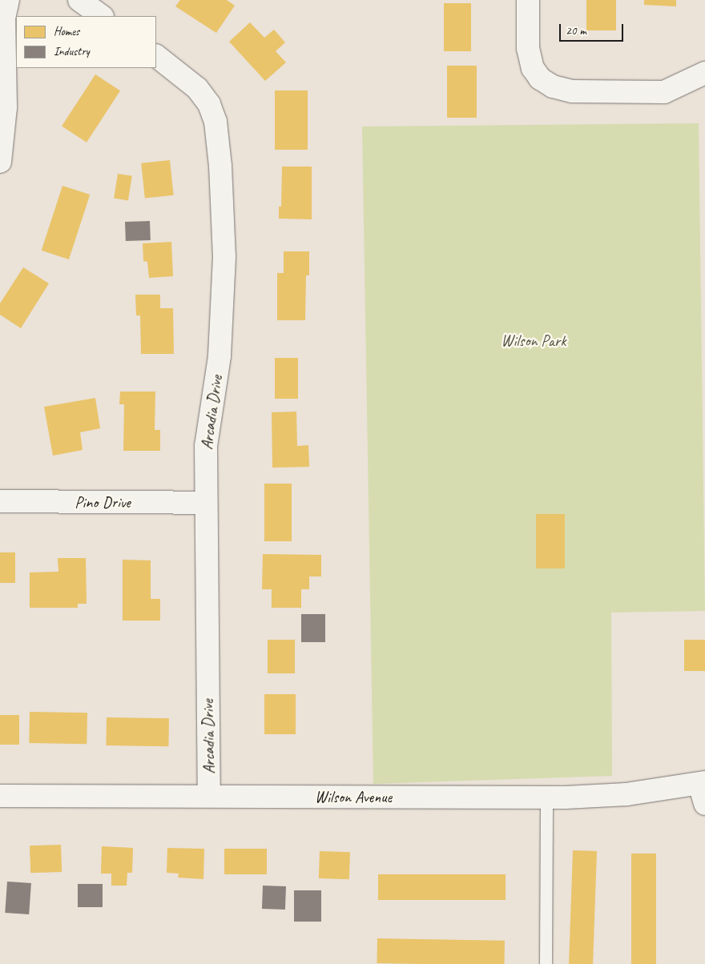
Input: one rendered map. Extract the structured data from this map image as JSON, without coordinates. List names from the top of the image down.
{
  "streets": {
    "street": ["Arcadia Drive", "Pino Drive", "Wilson Avenue"]
  },
  "crossings": [
    ["Arcadia Drive", "Pino Drive"],
    ["Arcadia Drive", "Wilson Avenue"]
  ],
  "parks": ["Wilson Park"],
  "legend": ["Homes", "Industry"],
  "scale_bar": "20 m"
}
